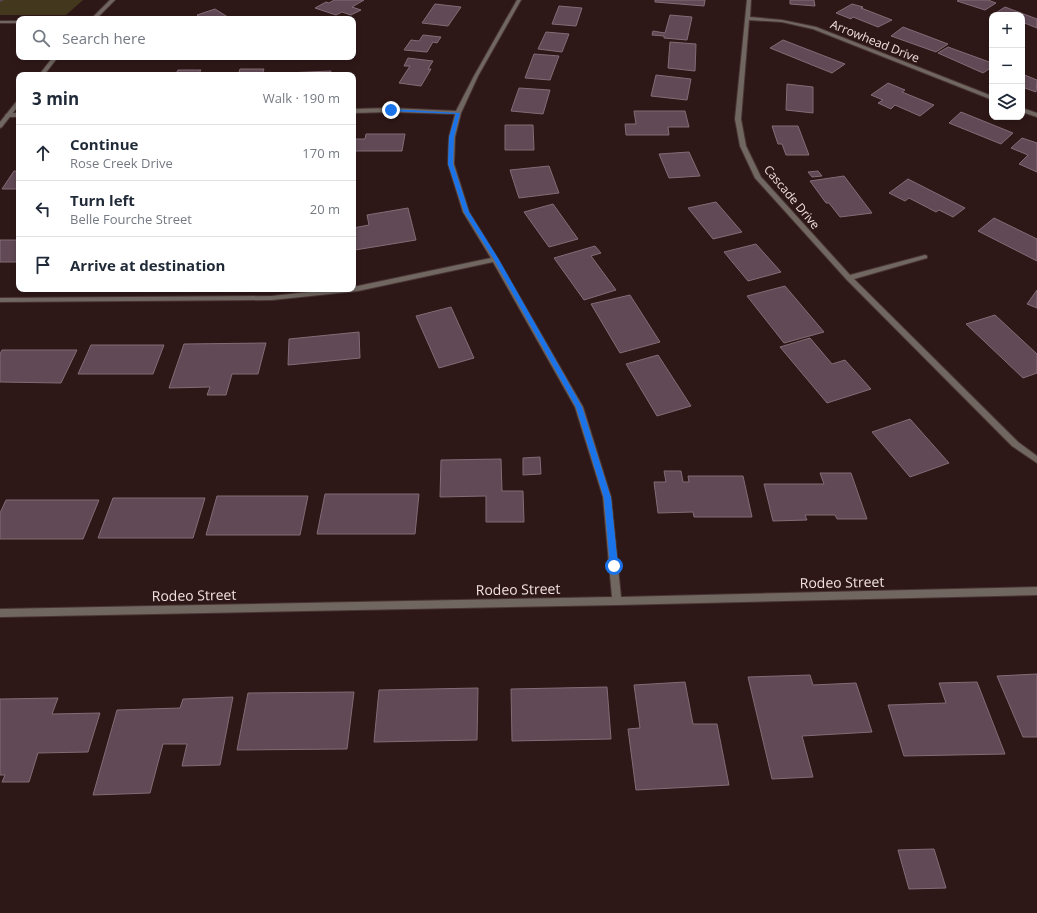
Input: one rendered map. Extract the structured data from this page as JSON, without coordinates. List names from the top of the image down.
{
  "streets": {
    "street": ["Arrowhead Drive", "Cascade Drive", "Rodeo Street"]
  },
  "crossings": [
    ["Arrowhead Drive", "Cascade Drive"]
  ],
  "page": {
    "map_buttons": ["+", "−"],
    "search": "Search here",
    "heading": ["3 min", "Walk · 190 m"],
    "list": [
      ["Continue", "Rose Creek Drive", "170 m"],
      ["Turn left", "Belle Fourche Street", "20 m"],
      "Arrive at destination"
    ]
  }
}
